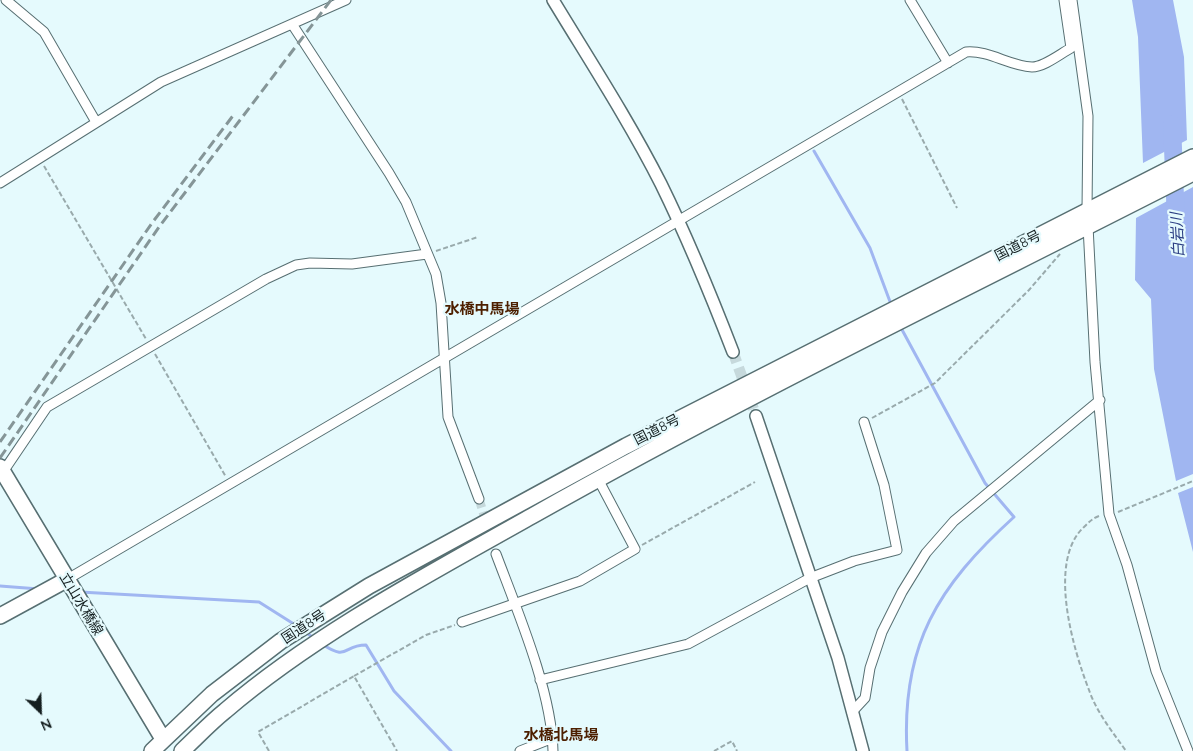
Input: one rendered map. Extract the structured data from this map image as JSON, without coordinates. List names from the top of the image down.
{
  "streets": {
    "main road": ["国道8号", "立山水橋線"]
  },
  "crossings": [
    ["国道8号", "立山水橋線"]
  ],
  "districts": ["水橋中馬場", "水橋北馬場"],
  "water": ["白岩川"],
  "north": "bottom right"
}
